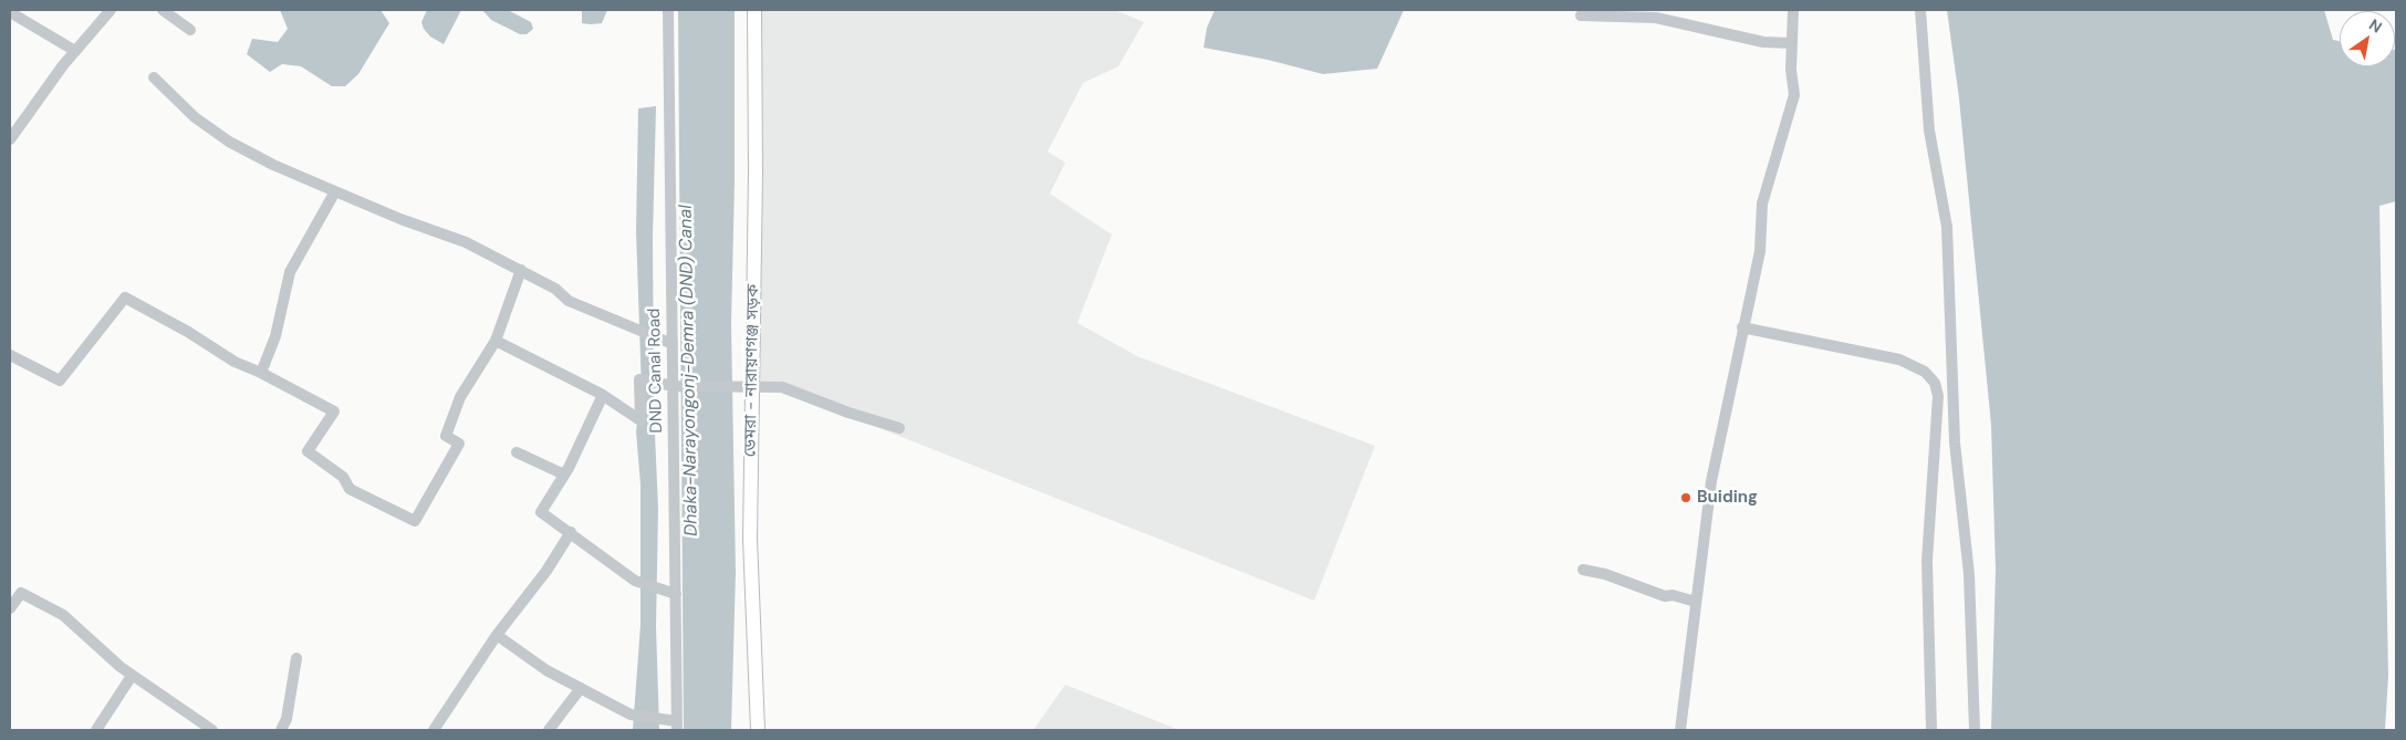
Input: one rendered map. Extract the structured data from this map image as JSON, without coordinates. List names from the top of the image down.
{
  "streets": {
    "main road": ["ডেমরা - নারায়ণগঞ্জ সড়ক"],
    "street": ["DND Canal Road"]
  },
  "water": ["Dhaka-Narayongonj-Demra (DND) Canal"],
  "places": ["Buiding"],
  "north": "top right"
}
